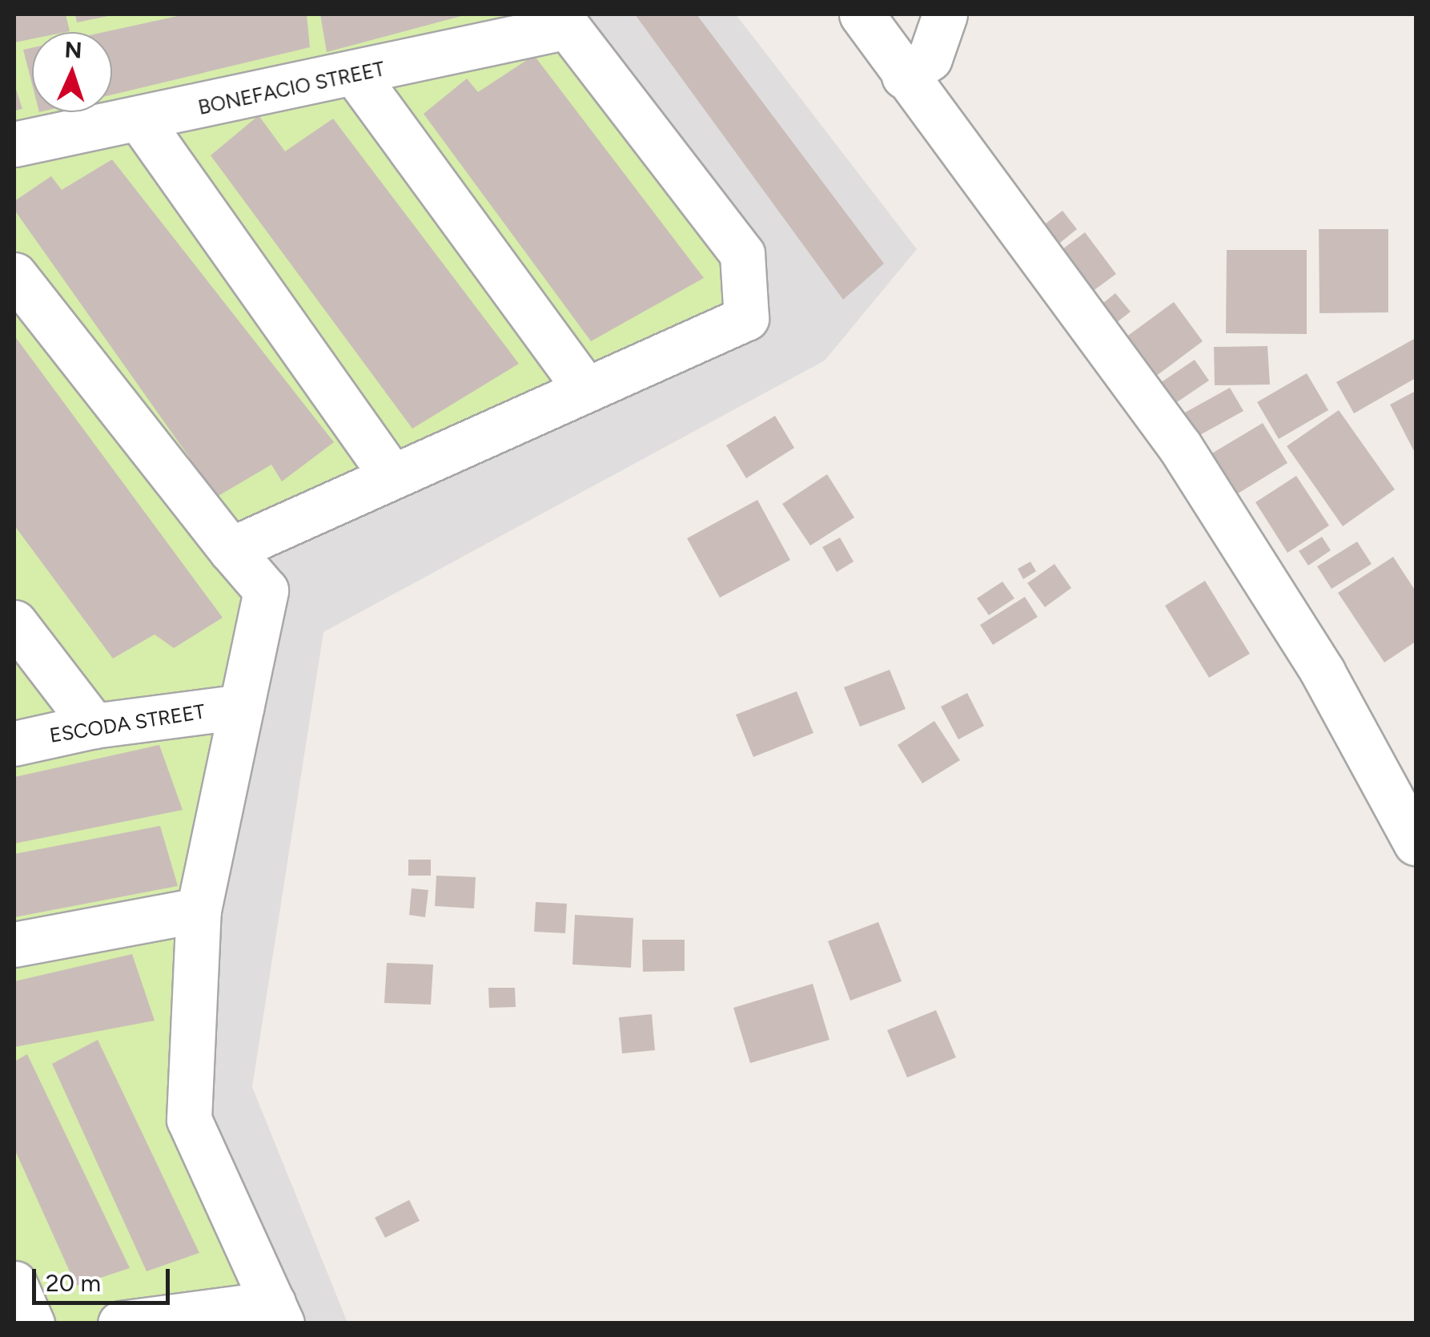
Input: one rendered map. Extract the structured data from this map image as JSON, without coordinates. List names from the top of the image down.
{
  "streets": {
    "street": ["BONEFACIO STREET", "ESCODA STREET"]
  },
  "scale_bar": "20 m",
  "north": "top"
}
